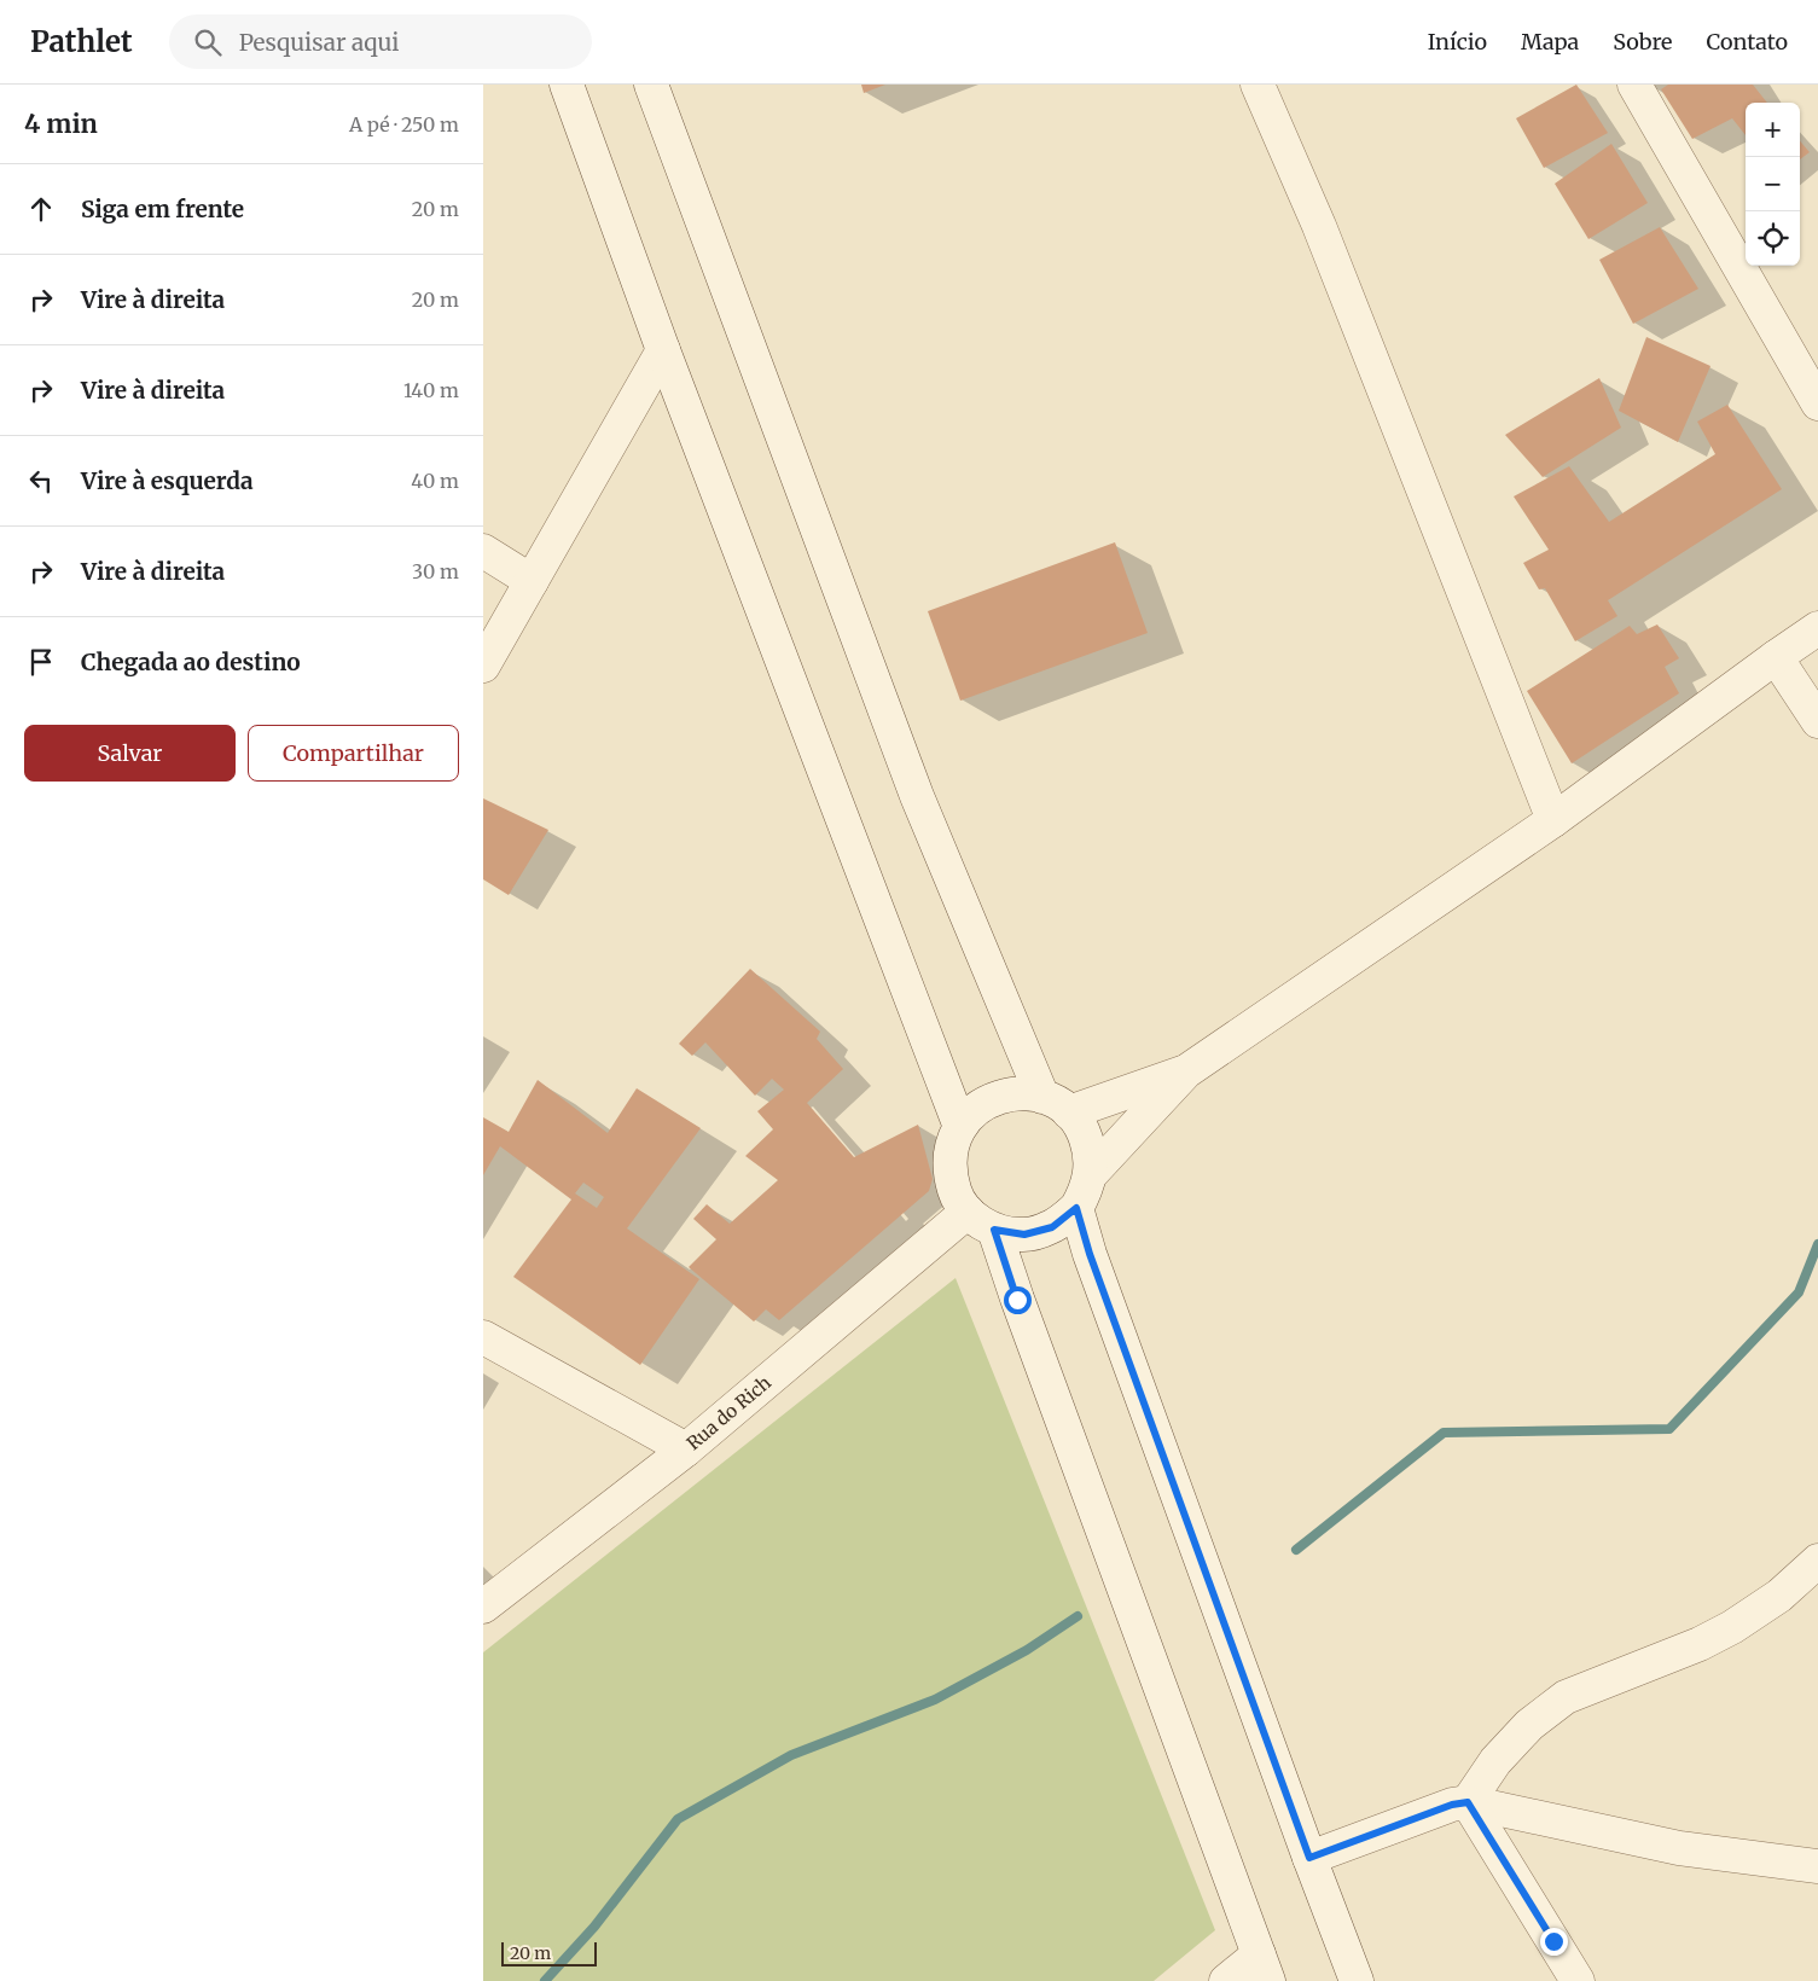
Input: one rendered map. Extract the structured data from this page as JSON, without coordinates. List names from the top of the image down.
{
  "streets": {
    "street": ["Rua do Rich"]
  },
  "scale_bar": "20 m",
  "page": {
    "header": "Pathlet",
    "search": "Pesquisar aqui",
    "nav": [
      "Início",
      "Mapa",
      "Sobre",
      "Contato"
    ],
    "heading": ["4 min", "A pé · 250 m"],
    "map_buttons": ["+", "−"],
    "list": [
      ["Siga em frente", "20 m"],
      ["Vire à direita", "20 m"],
      ["Vire à direita", "140 m"],
      ["Vire à esquerda", "40 m"],
      ["Vire à direita", "30 m"],
      "Chegada ao destino"
    ],
    "buttons": ["Salvar", "Compartilhar"],
    "scale": "20 m"
  }
}
